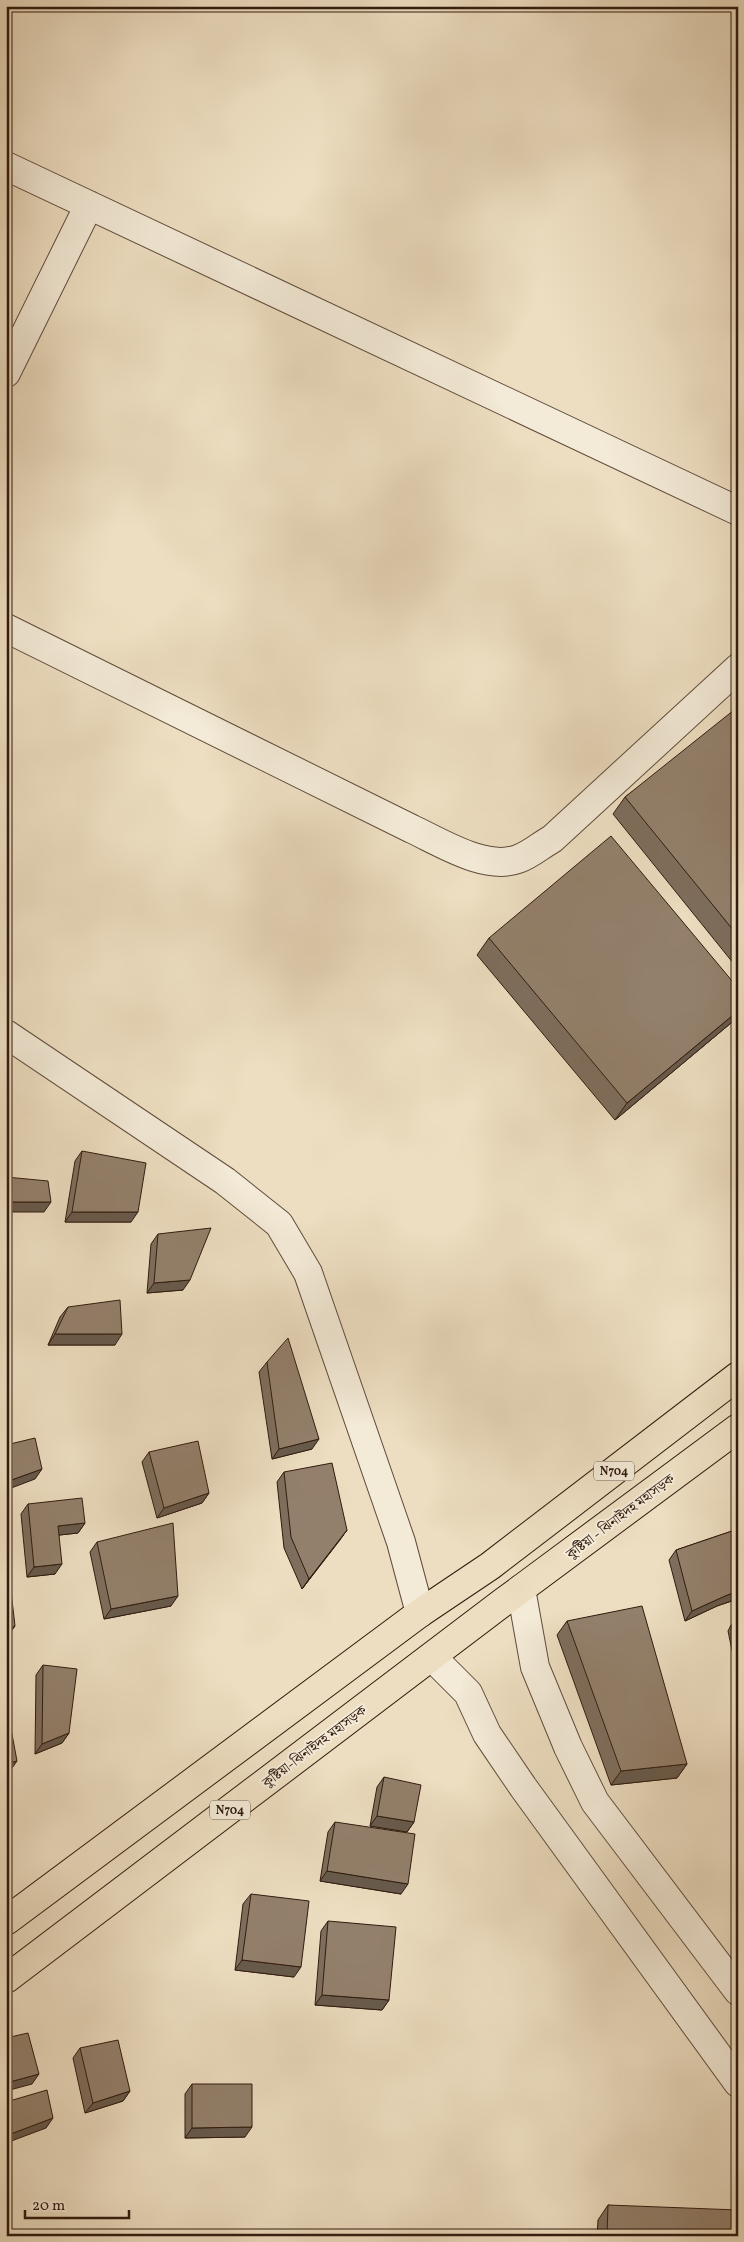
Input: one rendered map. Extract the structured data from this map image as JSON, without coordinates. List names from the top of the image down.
{
  "streets": {
    "highway": ["N704", "কুষ্টিয়া - ঝিনাইদহ মহাসড়ক", "কুষ্টিয়া-ঝিনাইদহ মহাসড়ক"]
  },
  "crossings": [
    ["কুষ্টিয়া - ঝিনাইদহ মহাসড়ক", "কুষ্টিয়া-ঝিনাইদহ মহাসড়ক"]
  ],
  "scale_bar": "20 m"
}
